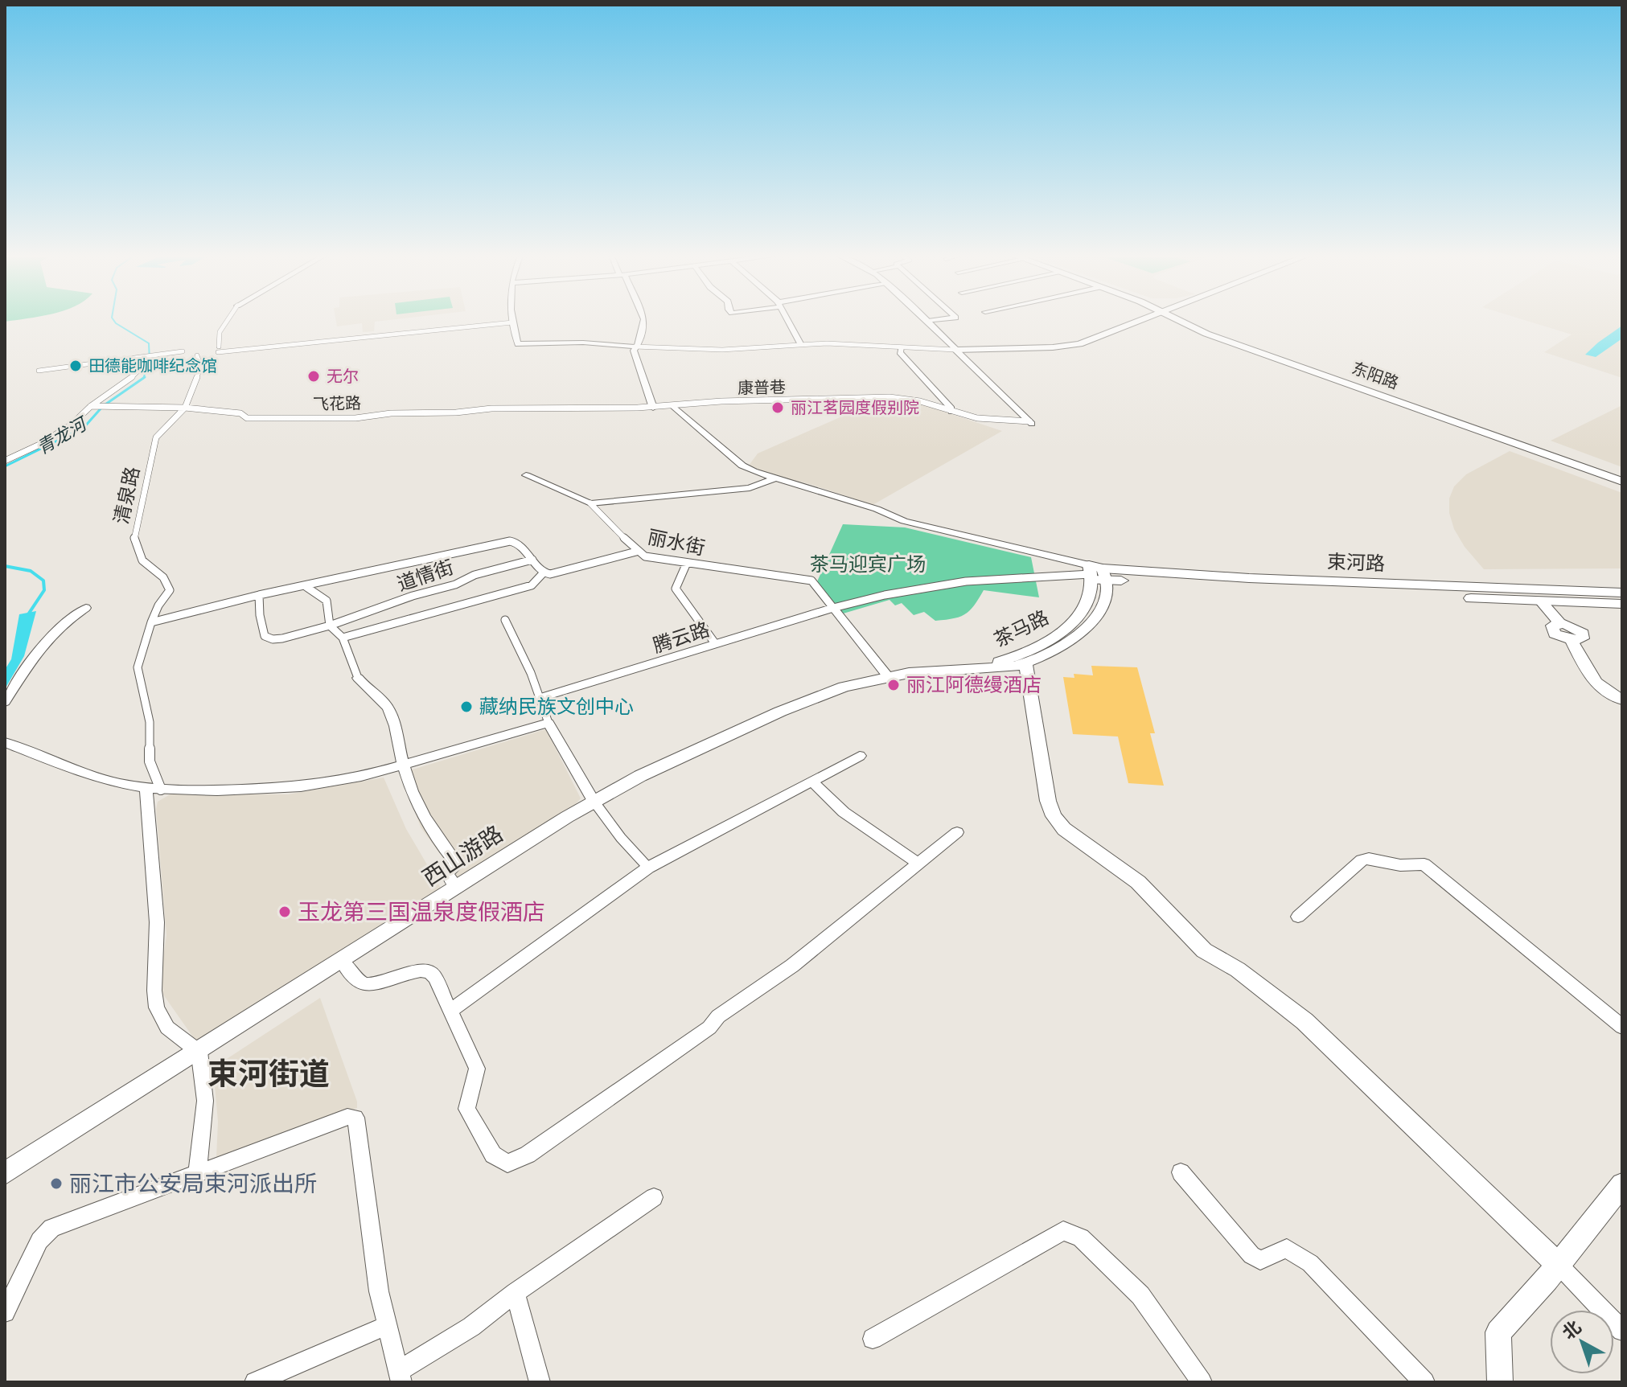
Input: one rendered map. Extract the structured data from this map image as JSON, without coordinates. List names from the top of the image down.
{
  "streets": {
    "main road": ["东阳路", "束河路"],
    "street": [
      "康普巷",
      "飞花路",
      "清泉路",
      "丽水街",
      "道情街",
      "茶马路",
      "腾云路",
      "西山游路"
    ]
  },
  "crossings": [
    ["康普巷", "飞花路"],
    ["飞花路", "清泉路"],
    ["丽水街", "腾云路"],
    ["束河路", "茶马路"],
    ["束河路", "腾云路"],
    ["茶马路", "腾云路"],
    ["茶马路", "西山游路"]
  ],
  "districts": ["束河街道"],
  "water": ["青龙河"],
  "parks": ["茶马迎宾广场"],
  "places": [
    "田德能咖啡纪念馆",
    "无尔",
    "丽江茗园度假别院",
    "丽江阿德缦酒店",
    "藏纳民族文创中心",
    "玉龙第三国温泉度假酒店",
    "丽江市公安局束河派出所"
  ],
  "north": "top left"
}
